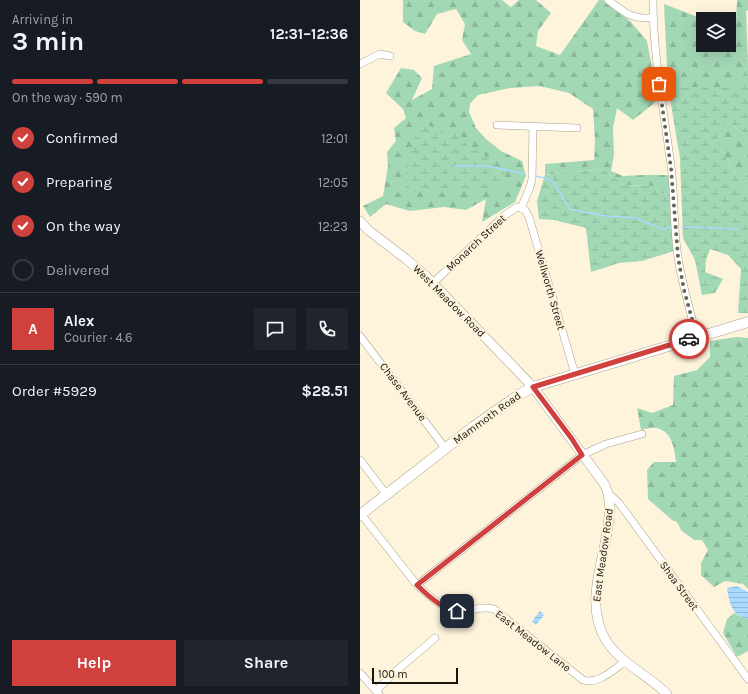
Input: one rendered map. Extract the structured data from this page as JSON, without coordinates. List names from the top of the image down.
{
  "streets": {
    "main road": ["Mammoth Road"],
    "street": [
      "Monarch Street",
      "Wellworth Street",
      "West Meadow Road",
      "Chase Avenue",
      "East Meadow Road",
      "Shea Street",
      "East Meadow Lane"
    ]
  },
  "crossings": [
    ["Monarch Street", "Wellworth Street"],
    ["Monarch Street", "West Meadow Road"],
    ["Wellworth Street", "Mammoth Road"],
    ["West Meadow Road", "Mammoth Road"],
    ["West Meadow Road", "East Meadow Road"],
    ["Chase Avenue", "Mammoth Road"],
    ["Mammoth Road", "East Meadow Road"],
    ["Mammoth Road", "East Meadow Lane"],
    ["East Meadow Road", "Shea Street"],
    ["East Meadow Road", "East Meadow Lane"]
  ],
  "scale_bar": "100 m",
  "page": {
    "heading": ["3 min", "Arriving in", "12:31–12:36"],
    "panel": [
      "Alex",
      "Courier · 4.6",
      "Order #5929",
      "$28.51"
    ],
    "bar": "On the way · 590 m",
    "list": [
      ["Confirmed", "12:01"],
      ["Preparing", "12:05"],
      ["On the way", "12:23"],
      "Delivered"
    ],
    "round": "A",
    "buttons": ["Help", "Share"],
    "scale": "100 m"
  }
}
